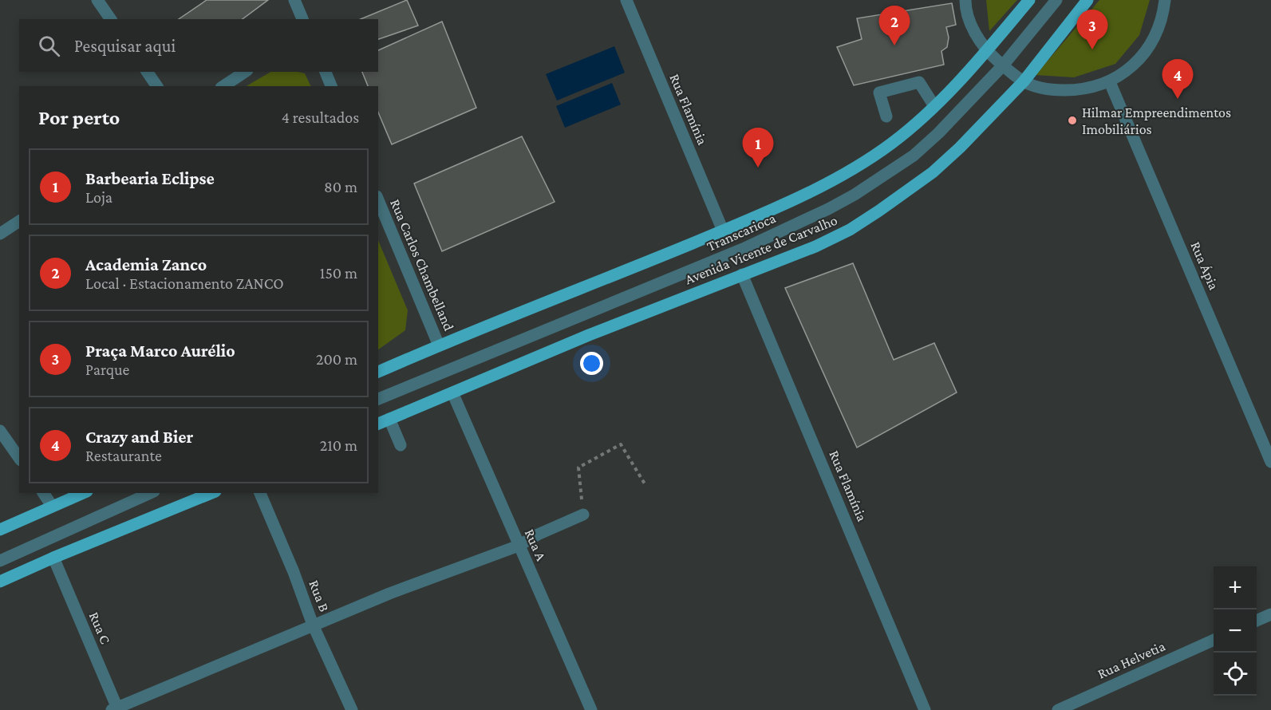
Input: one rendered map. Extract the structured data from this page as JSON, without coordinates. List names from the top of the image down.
{
  "streets": {
    "main road": ["Avenida Vicente de Carvalho"],
    "street": [
      "Rua Flamínia",
      "Transcarioca",
      "Rua Carlos Chambelland",
      "Rua Ápia",
      "Rua A",
      "Rua B",
      "Rua C",
      "Rua Helvetia"
    ]
  },
  "crossings": [
    ["Rua Flamínia", "Avenida Vicente de Carvalho"],
    ["Avenida Vicente de Carvalho", "Rua A"]
  ],
  "places": ["Hilmar Empreendimentos Imobiliários"],
  "page": {
    "pins": [
      "2",
      "3",
      "4",
      "1"
    ],
    "search": "Pesquisar aqui",
    "heading": ["Por perto", "4 resultados"],
    "list": [
      {
        "mark": "1",
        "name": "Barbearia Eclipse",
        "note": "Loja",
        "value": "80 m"
      },
      {
        "mark": "2",
        "name": "Academia Zanco",
        "note": "Local · Estacionamento ZANCO",
        "value": "150 m"
      },
      {
        "mark": "3",
        "name": "Praça Marco Aurélio",
        "note": "Parque",
        "value": "200 m"
      },
      {
        "mark": "4",
        "name": "Crazy and Bier",
        "note": "Restaurante",
        "value": "210 m"
      }
    ],
    "map_buttons": ["+", "−"]
  }
}
